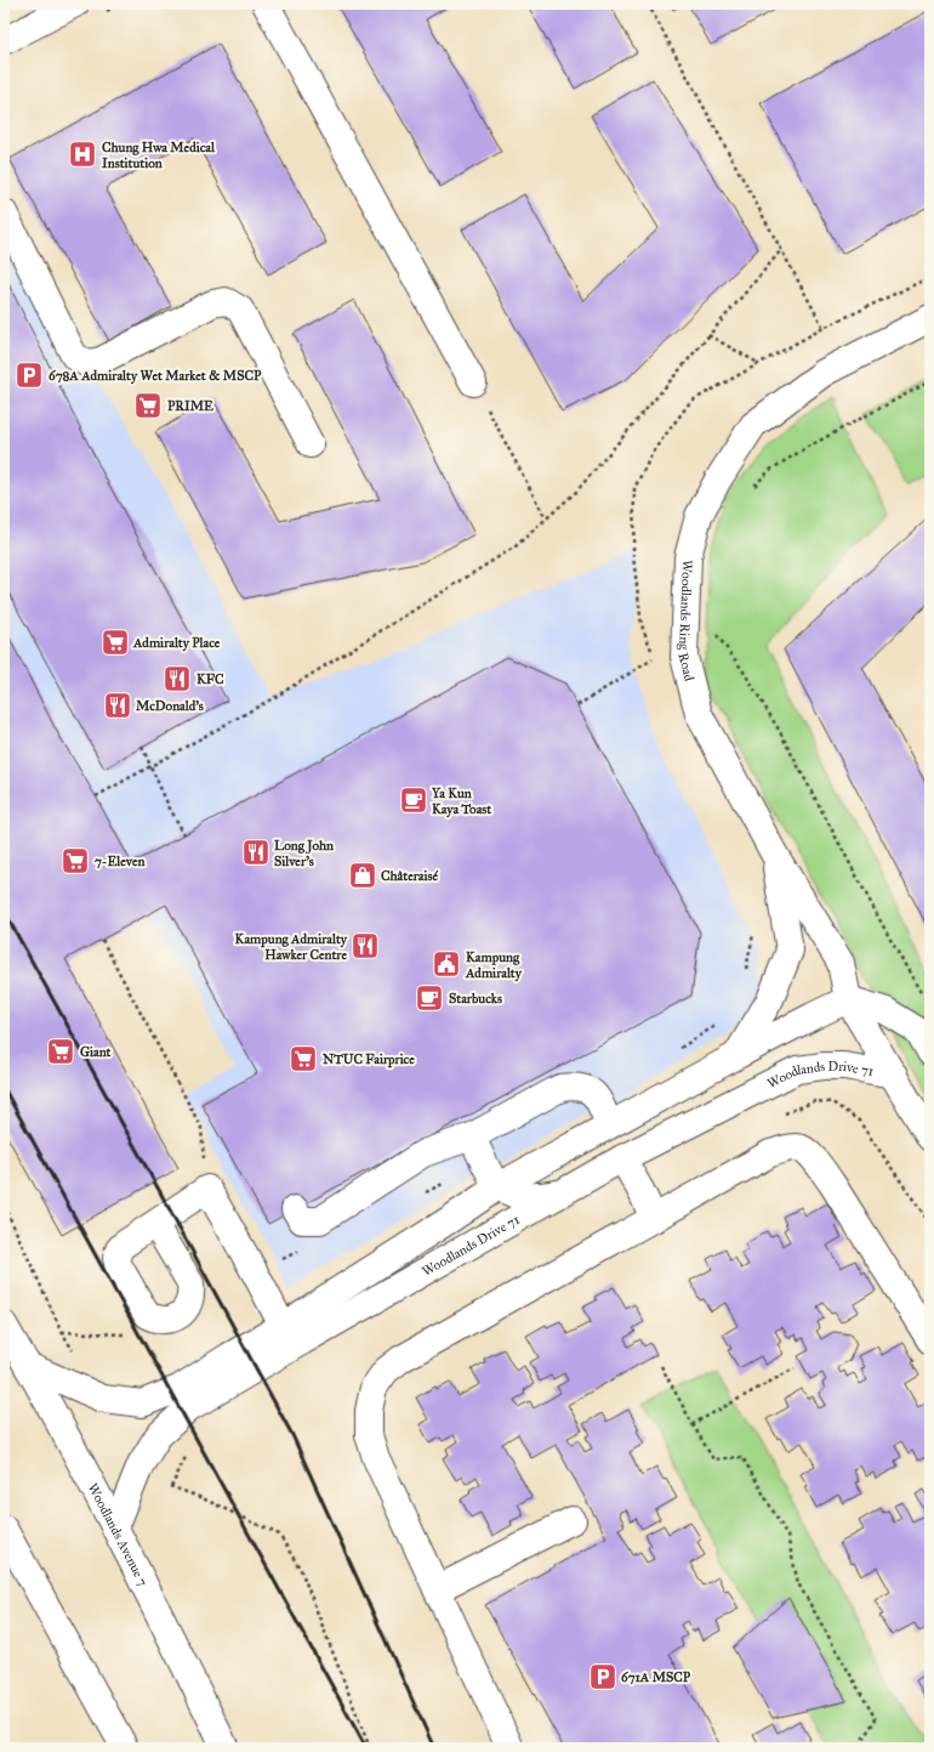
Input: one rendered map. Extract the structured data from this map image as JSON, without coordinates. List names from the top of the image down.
{
  "streets": {
    "street": ["Woodlands Ring Road", "Woodlands Drive 71", "Woodlands Avenue 7"]
  },
  "crossings": [
    ["Woodlands Ring Road", "Woodlands Drive 71"],
    ["Woodlands Drive 71", "Woodlands Avenue 7"]
  ],
  "places": {
    "hospital": ["Chung Hwa Medical Institution"],
    "parking": ["678A Admiralty Wet Market & MSCP", "671A MSCP"],
    "supermarket": [
      "PRIME",
      "Admiralty Place",
      "7-Eleven",
      "Giant",
      "NTUC Fairprice"
    ],
    "restaurant": [
      "KFC",
      "McDonald's",
      "Long John Silver's",
      "Kampung Admiralty Hawker Centre"
    ],
    "cafe": ["Ya Kun Kaya Toast", "Starbucks"],
    "shop": ["Châteraisé"],
    "public building": ["Kampung Admiralty"]
  }
}
